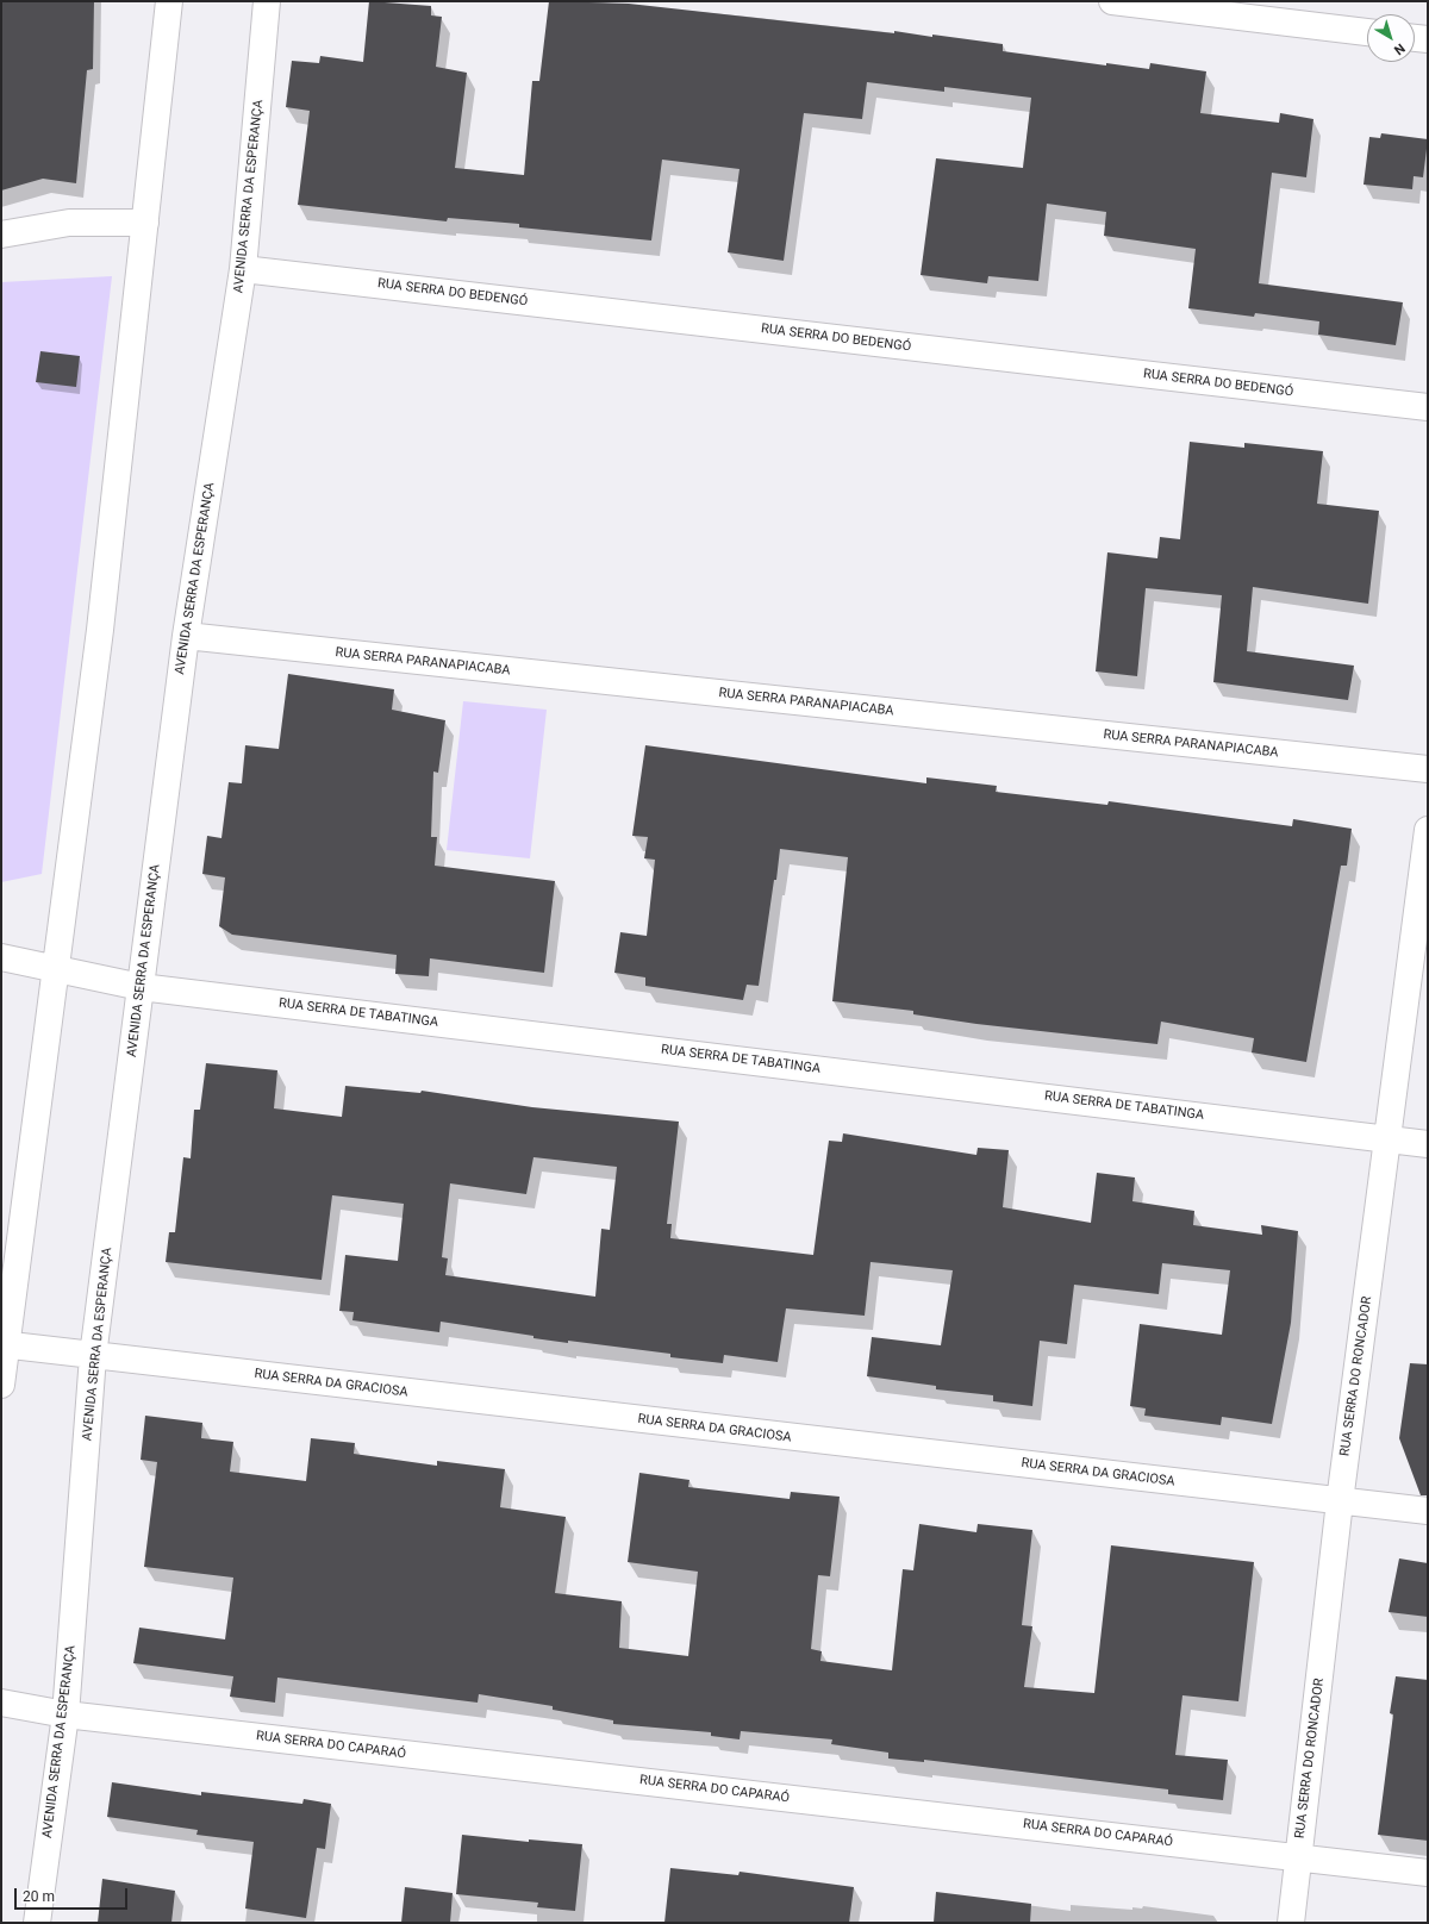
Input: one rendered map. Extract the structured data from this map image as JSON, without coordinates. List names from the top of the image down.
{
  "streets": {
    "street": [
      "AVENIDA SERRA DA ESPERANÇA",
      "RUA SERRA DO BEDENGÓ",
      "RUA SERRA PARANAPIACABA",
      "RUA SERRA DE TABATINGA",
      "RUA SERRA DO RONCADOR",
      "RUA SERRA DA GRACIOSA",
      "RUA SERRA DO CAPARAÓ"
    ]
  },
  "crossings": [
    ["AVENIDA SERRA DA ESPERANÇA", "RUA SERRA DO BEDENGÓ"],
    ["AVENIDA SERRA DA ESPERANÇA", "RUA SERRA PARANAPIACABA"],
    ["AVENIDA SERRA DA ESPERANÇA", "RUA SERRA DE TABATINGA"],
    ["AVENIDA SERRA DA ESPERANÇA", "RUA SERRA DA GRACIOSA"],
    ["AVENIDA SERRA DA ESPERANÇA", "RUA SERRA DO CAPARAÓ"],
    ["RUA SERRA DE TABATINGA", "RUA SERRA DO RONCADOR"],
    ["RUA SERRA DO RONCADOR", "RUA SERRA DA GRACIOSA"],
    ["RUA SERRA DO RONCADOR", "RUA SERRA DO CAPARAÓ"]
  ],
  "scale_bar": "20 m",
  "north": "bottom right"
}
